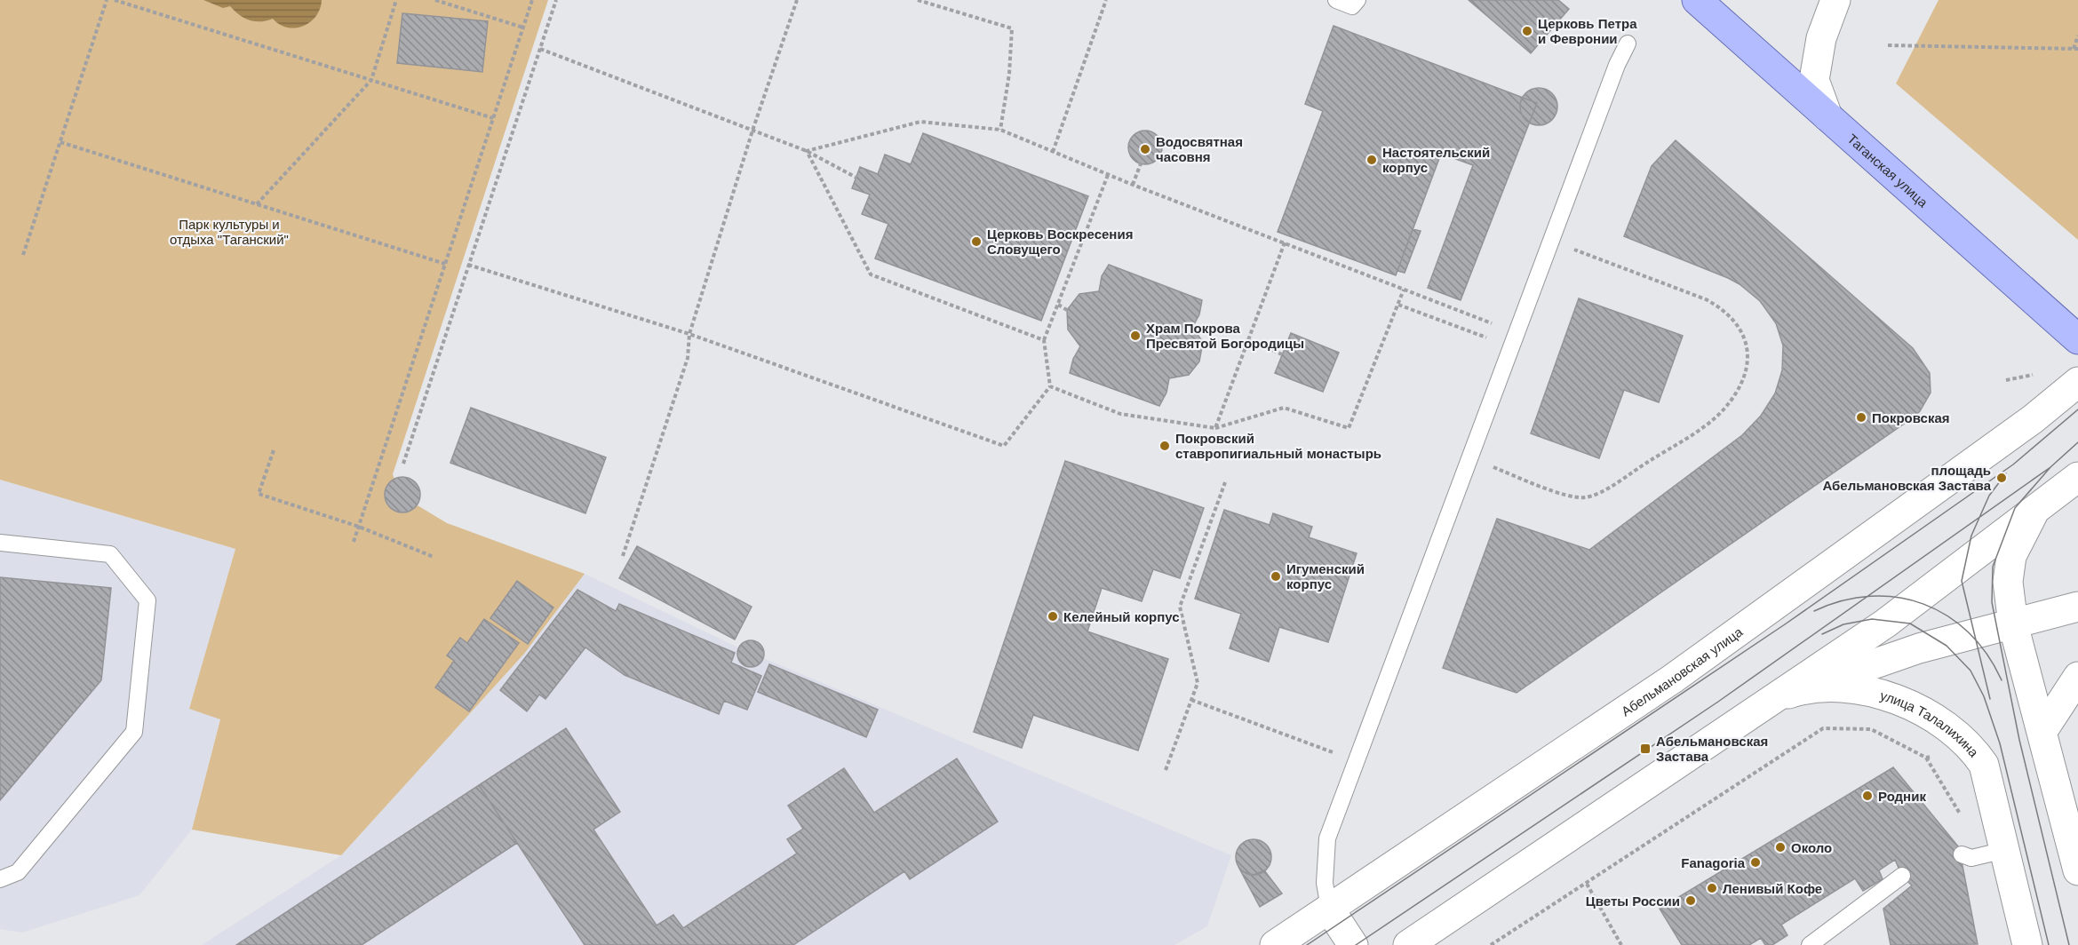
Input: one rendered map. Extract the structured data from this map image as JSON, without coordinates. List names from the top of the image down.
{
  "streets": {
    "main road": ["Таганская улица", "Абельмановская улица", "улица Талалихина"]
  },
  "parks": ["Парк культуры и отдыха \"Таганский\""],
  "places": {
    "other": [
      "Церковь Петра и Февронии",
      "Водосвятная часовня",
      "Настоятельский корпус",
      "Церковь Воскресения Словущего",
      "Храм Покрова Пресвятой Богородицы",
      "Покровская",
      "Покровский ставропигиальный монастырь",
      "площадь Абельмановская Застава",
      "Игуменский корпус",
      "Келейный корпус",
      "Родник",
      "Около",
      "Fanagoria",
      "Ленивый Кофе",
      "Цветы России"
    ],
    "transit": ["Абельмановская Застава"]
  }
}
